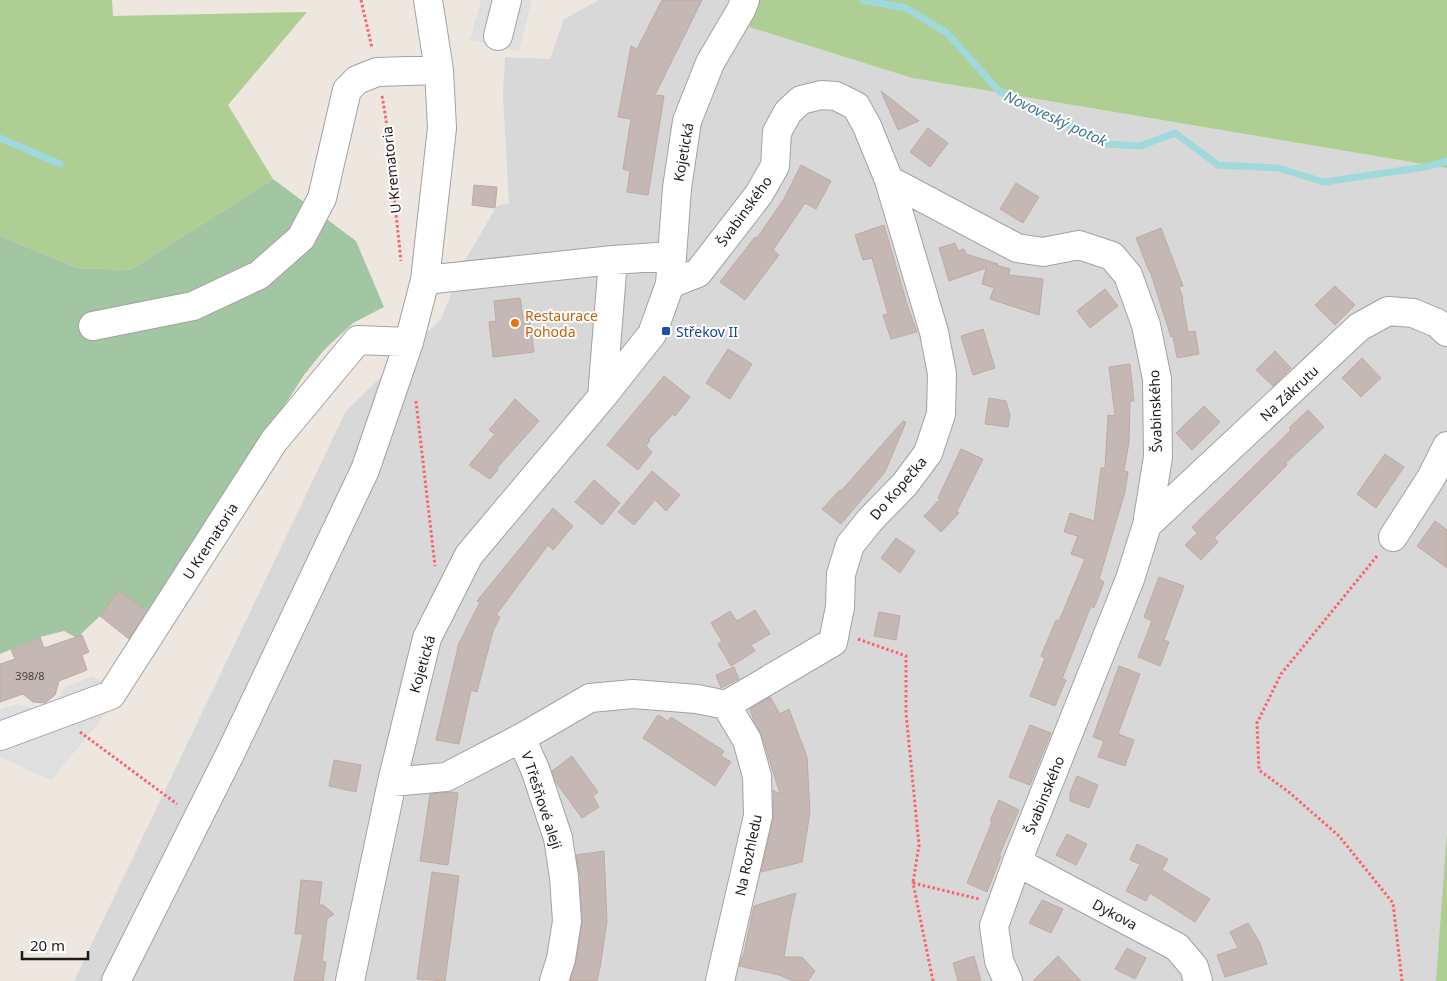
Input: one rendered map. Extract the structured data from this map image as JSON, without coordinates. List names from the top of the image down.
{
  "streets": {
    "street": [
      "Kojetická",
      "U Krematoria",
      "Švabinského",
      "Na Zákrutu",
      "Do Kopečka",
      "V Třešňové aleji",
      "Na Rozhledu",
      "Dykova"
    ]
  },
  "crossings": [
    ["Kojetická", "Švabinského"],
    ["Švabinského", "Na Zákrutu"],
    ["Švabinského", "Do Kopečka"],
    ["Švabinského", "Dykova"],
    ["Do Kopečka", "Na Rozhledu"]
  ],
  "water": ["Novoveský potok"],
  "places": {
    "other": ["Restaurace Pohoda"],
    "transit": ["Střekov II"]
  },
  "house_numbers": ["398/8"],
  "scale_bar": "20 m"
}
